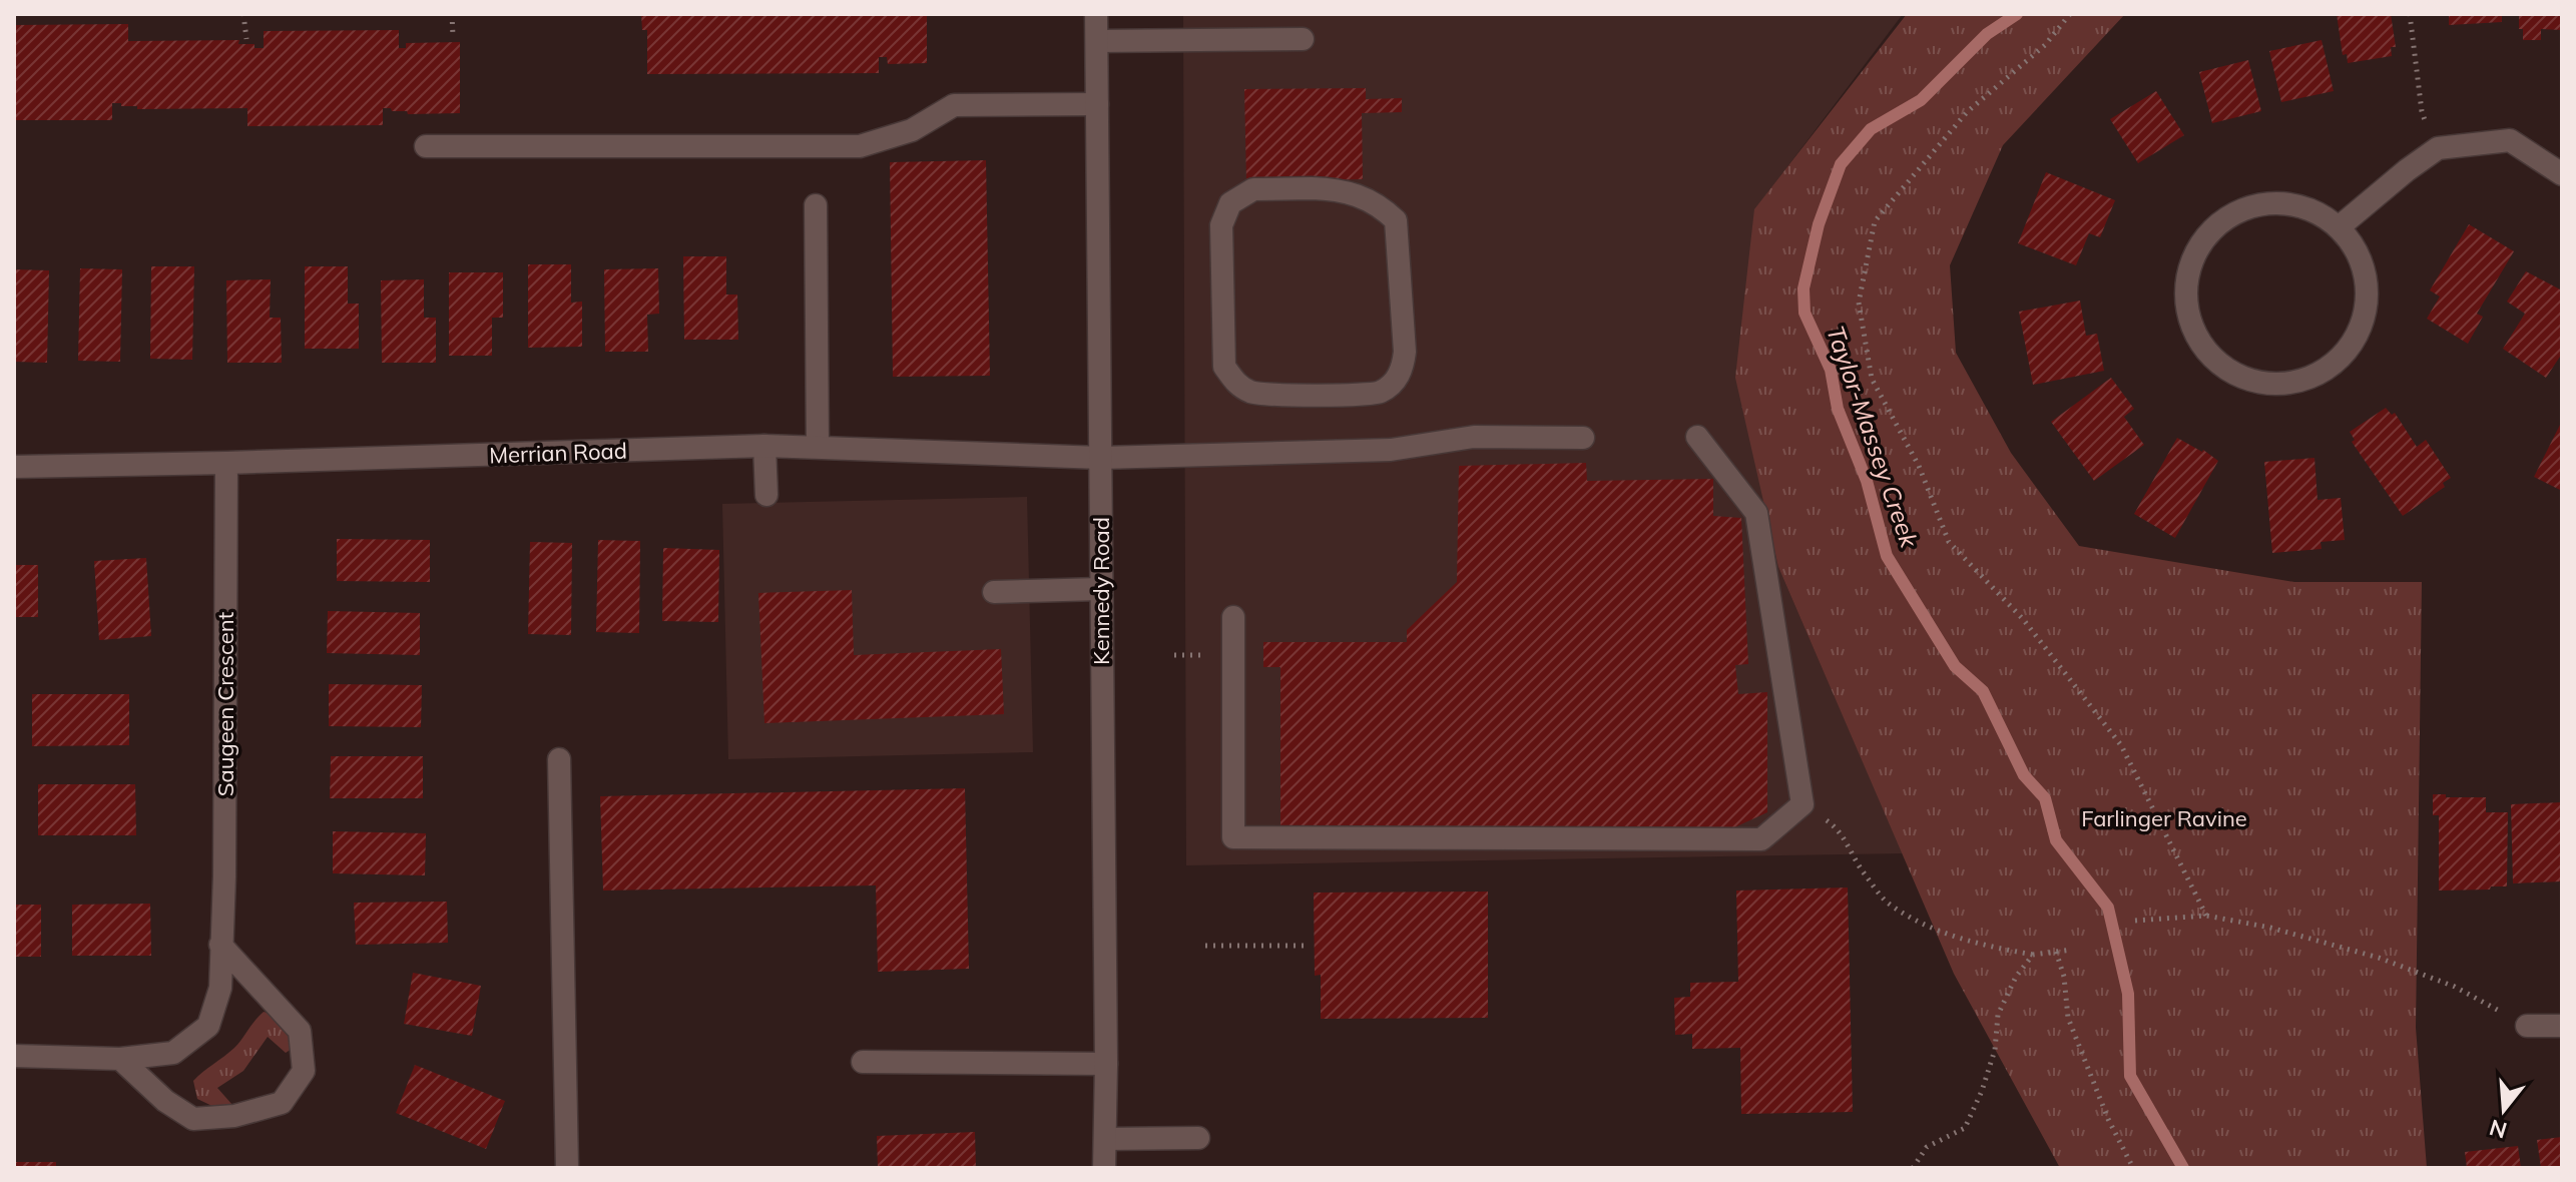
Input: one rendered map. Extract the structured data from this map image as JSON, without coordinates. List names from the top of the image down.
{
  "streets": {
    "street": ["Merrian Road", "Kennedy Road", "Saugeen Crescent"]
  },
  "crossings": [
    ["Merrian Road", "Kennedy Road"],
    ["Merrian Road", "Saugeen Crescent"]
  ],
  "water": ["Taylor-Massey Creek"],
  "parks": ["Farlinger Ravine"],
  "north": "bottom"
}
